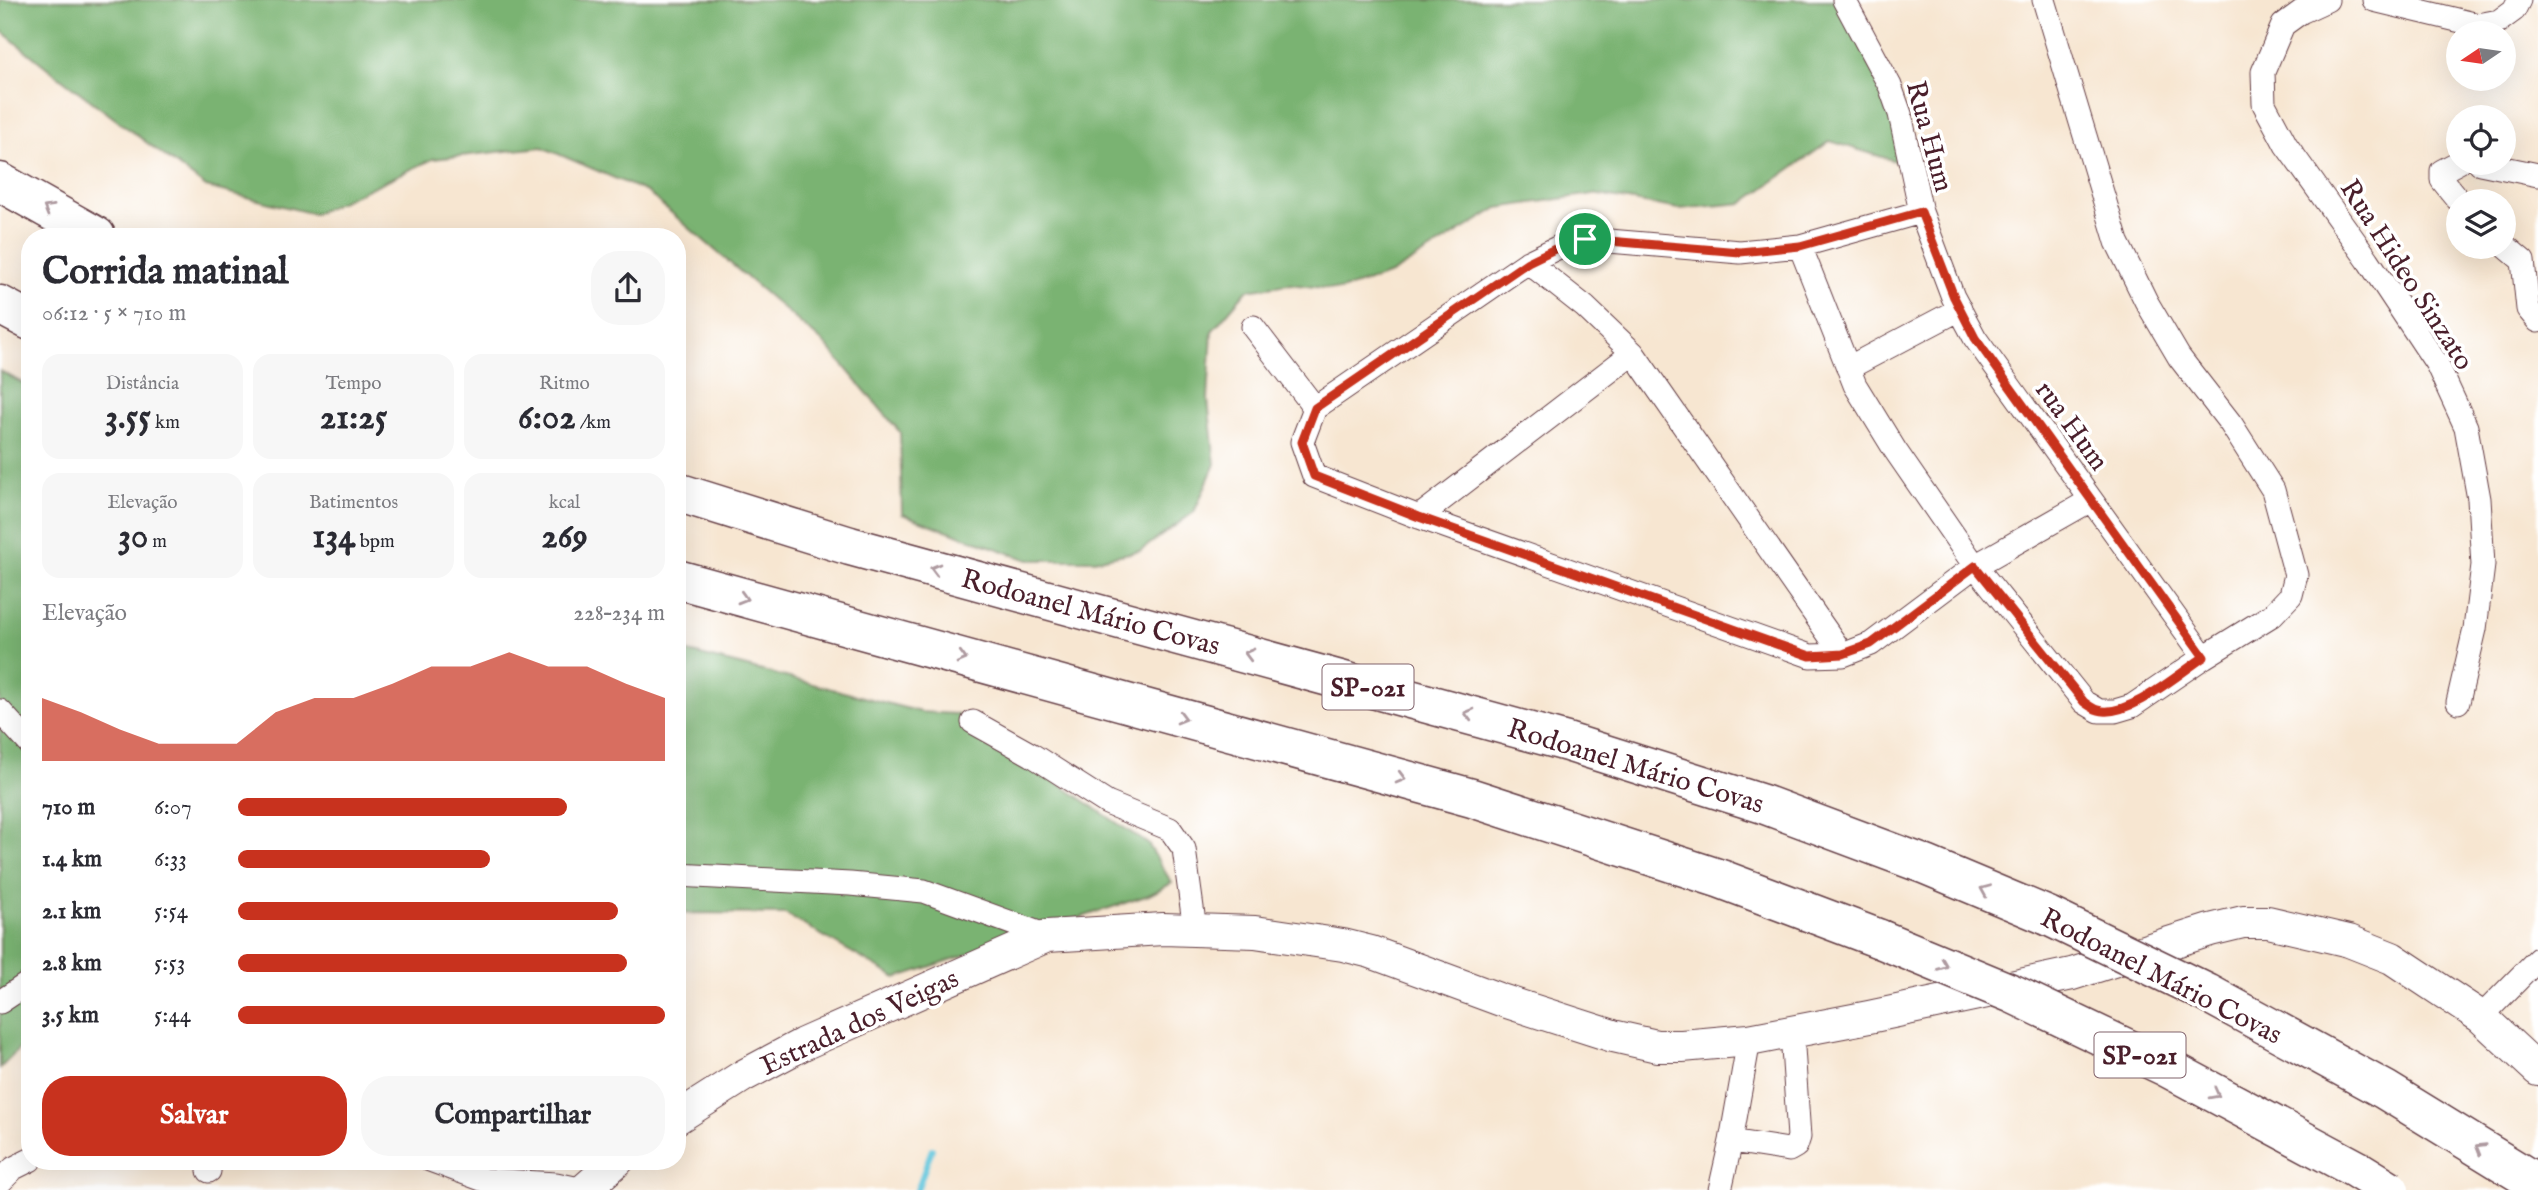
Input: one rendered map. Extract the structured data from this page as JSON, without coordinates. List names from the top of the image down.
{
  "streets": {
    "highway": ["Rodoanel Mário Covas", "SP-021"],
    "street": [
      "Rua Hum",
      "Rua Hideo Sinzato",
      "rua Hum",
      "Estrada dos Veigas"
    ]
  },
  "crossings": [
    ["Rua Hum", "rua Hum"]
  ],
  "north": "left",
  "page": {
    "heading": ["Corrida matinal", "06:12 · 5 × 710 m"],
    "stats": [
      ["Distância", "3.55 km"],
      ["Tempo", "21:25"],
      ["Ritmo", "6:02 /km"],
      ["Elevação", "30 m"],
      ["Batimentos", "134 bpm"],
      ["kcal", "269"]
    ],
    "chart": ["Elevação", "228–234 m"],
    "list": [
      {
        "name": "710 m",
        "note": "6:07"
      },
      {
        "name": "1.4 km",
        "note": "6:33"
      },
      {
        "name": "2.1 km",
        "note": "5:54"
      },
      {
        "name": "2.8 km",
        "note": "5:53"
      },
      {
        "name": "3.5 km",
        "note": "5:44"
      }
    ],
    "buttons": ["Salvar", "Compartilhar"]
  }
}
